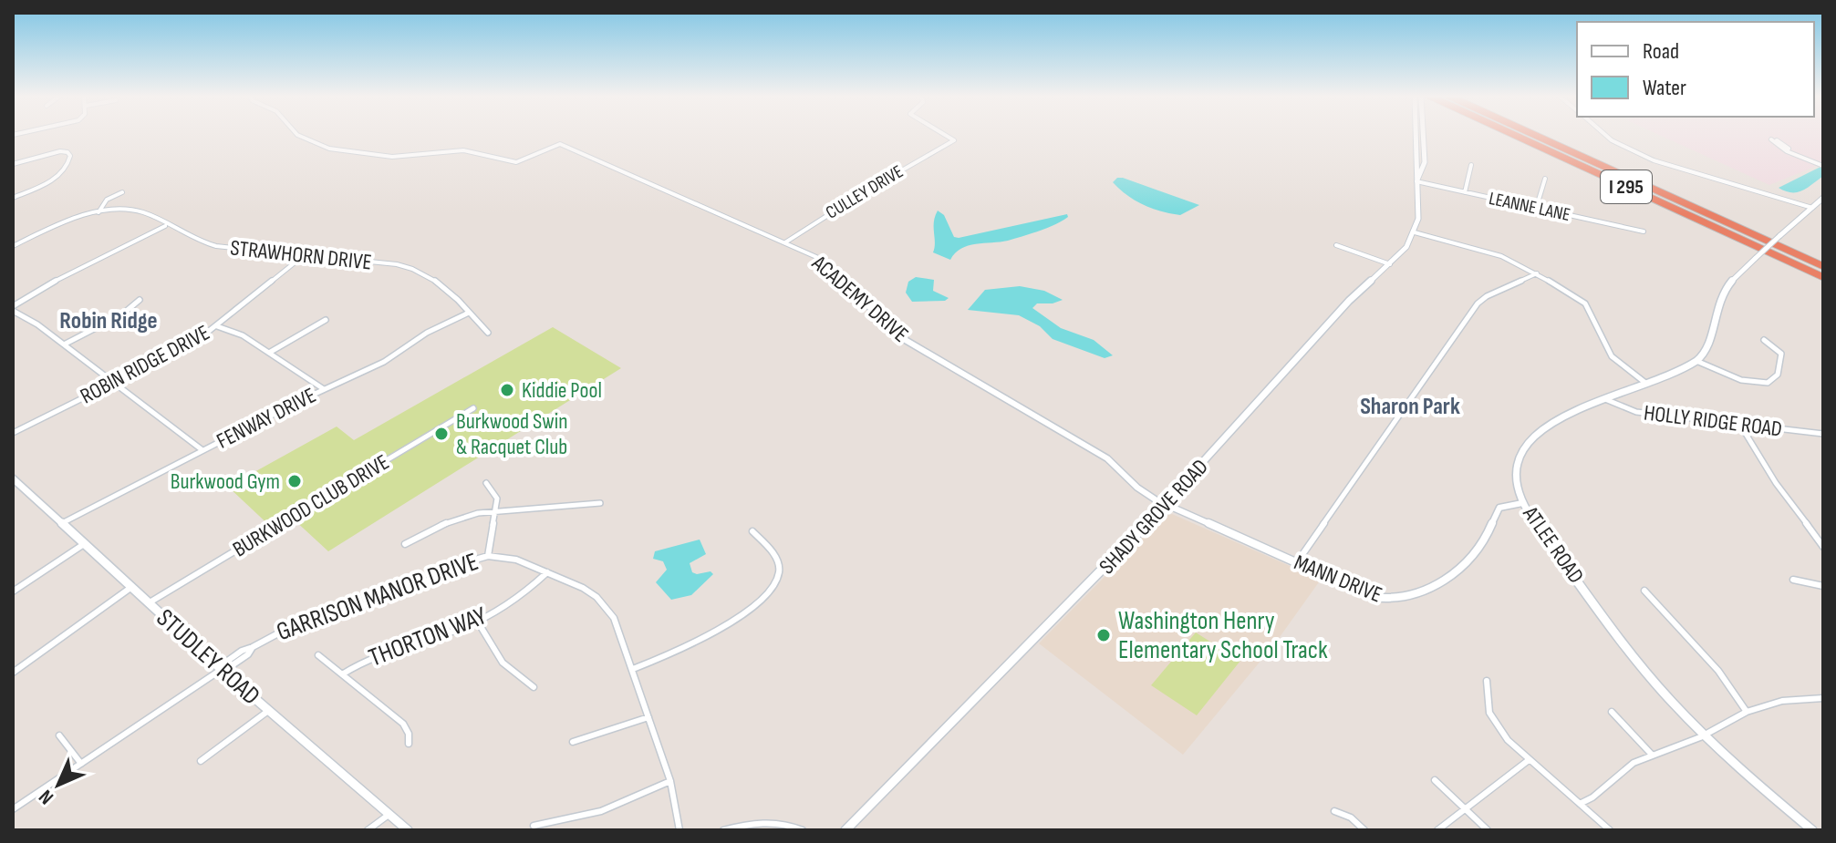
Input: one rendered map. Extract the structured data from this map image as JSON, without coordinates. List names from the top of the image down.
{
  "streets": {
    "highway": ["I 295"],
    "main road": ["SHADY GROVE ROAD", "ATLEE ROAD", "STUDLEY ROAD"],
    "street": [
      "CULLEY DRIVE",
      "LEANNE LANE",
      "STRAWHORN DRIVE",
      "ACADEMY DRIVE",
      "ROBIN RIDGE DRIVE",
      "FENWAY DRIVE",
      "HOLLY RIDGE ROAD",
      "BURKWOOD CLUB DRIVE",
      "MANN DRIVE",
      "GARRISON MANOR DRIVE",
      "THORTON WAY"
    ]
  },
  "crossings": [
    ["CULLEY DRIVE", "ACADEMY DRIVE"],
    ["STRAWHORN DRIVE", "ROBIN RIDGE DRIVE"],
    ["STRAWHORN DRIVE", "FENWAY DRIVE"],
    ["ACADEMY DRIVE", "SHADY GROVE ROAD"],
    ["ACADEMY DRIVE", "MANN DRIVE"],
    ["FENWAY DRIVE", "STUDLEY ROAD"],
    ["HOLLY RIDGE ROAD", "ATLEE ROAD"],
    ["BURKWOOD CLUB DRIVE", "STUDLEY ROAD"],
    ["SHADY GROVE ROAD", "MANN DRIVE"],
    ["ATLEE ROAD", "MANN DRIVE"],
    ["GARRISON MANOR DRIVE", "THORTON WAY"],
    ["GARRISON MANOR DRIVE", "STUDLEY ROAD"]
  ],
  "districts": ["Robin Ridge", "Sharon Park"],
  "places": [
    "Kiddie Pool",
    "Burkwood Swin & Racquet Club",
    "Burkwood Gym",
    "Washington Henry Elementary School Track"
  ],
  "legend": ["Road", "Water"],
  "north": "bottom left"
}
